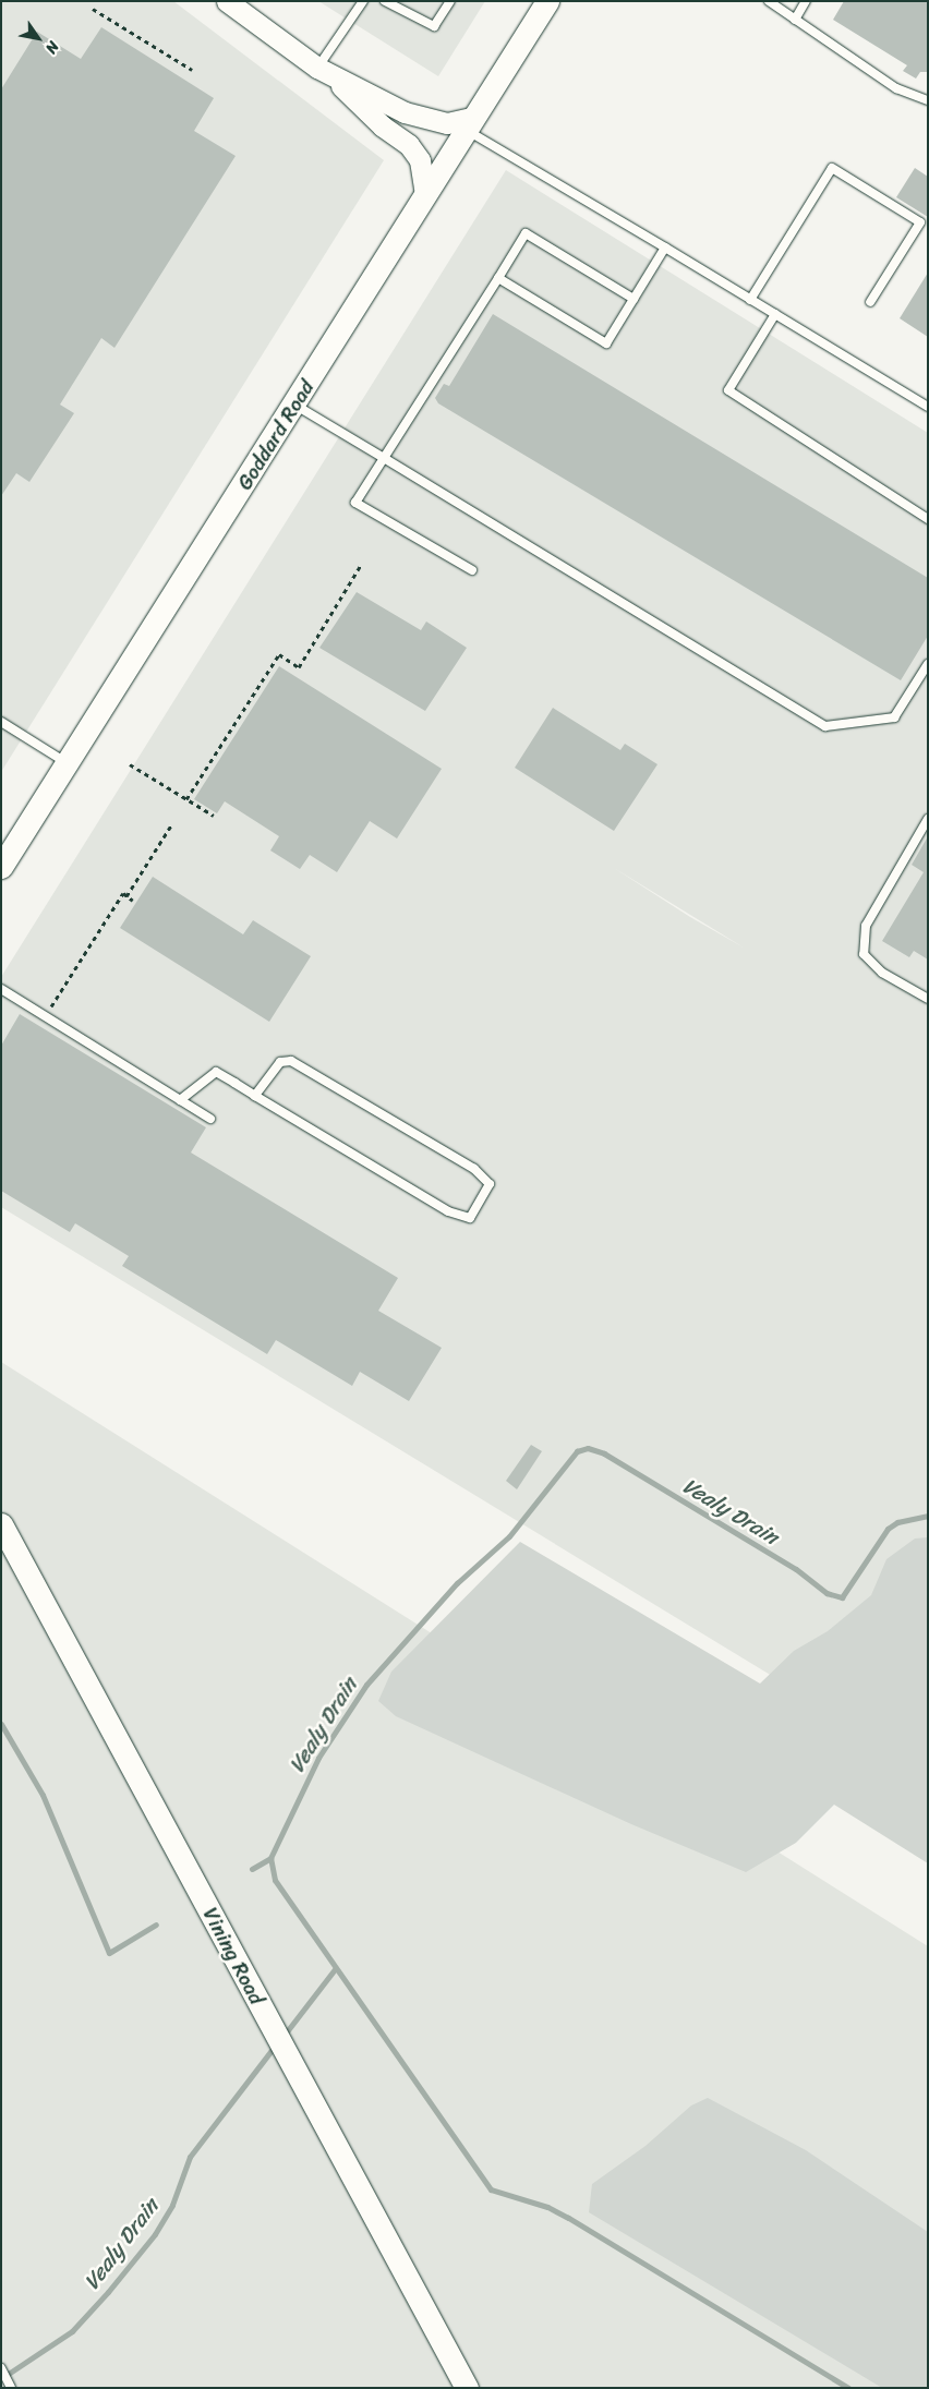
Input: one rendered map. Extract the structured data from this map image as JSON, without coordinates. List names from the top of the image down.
{
  "streets": {
    "main road": ["Goddard Road", "Vining Road"]
  },
  "water": ["Vealy Drain"],
  "north": "bottom right"
}
